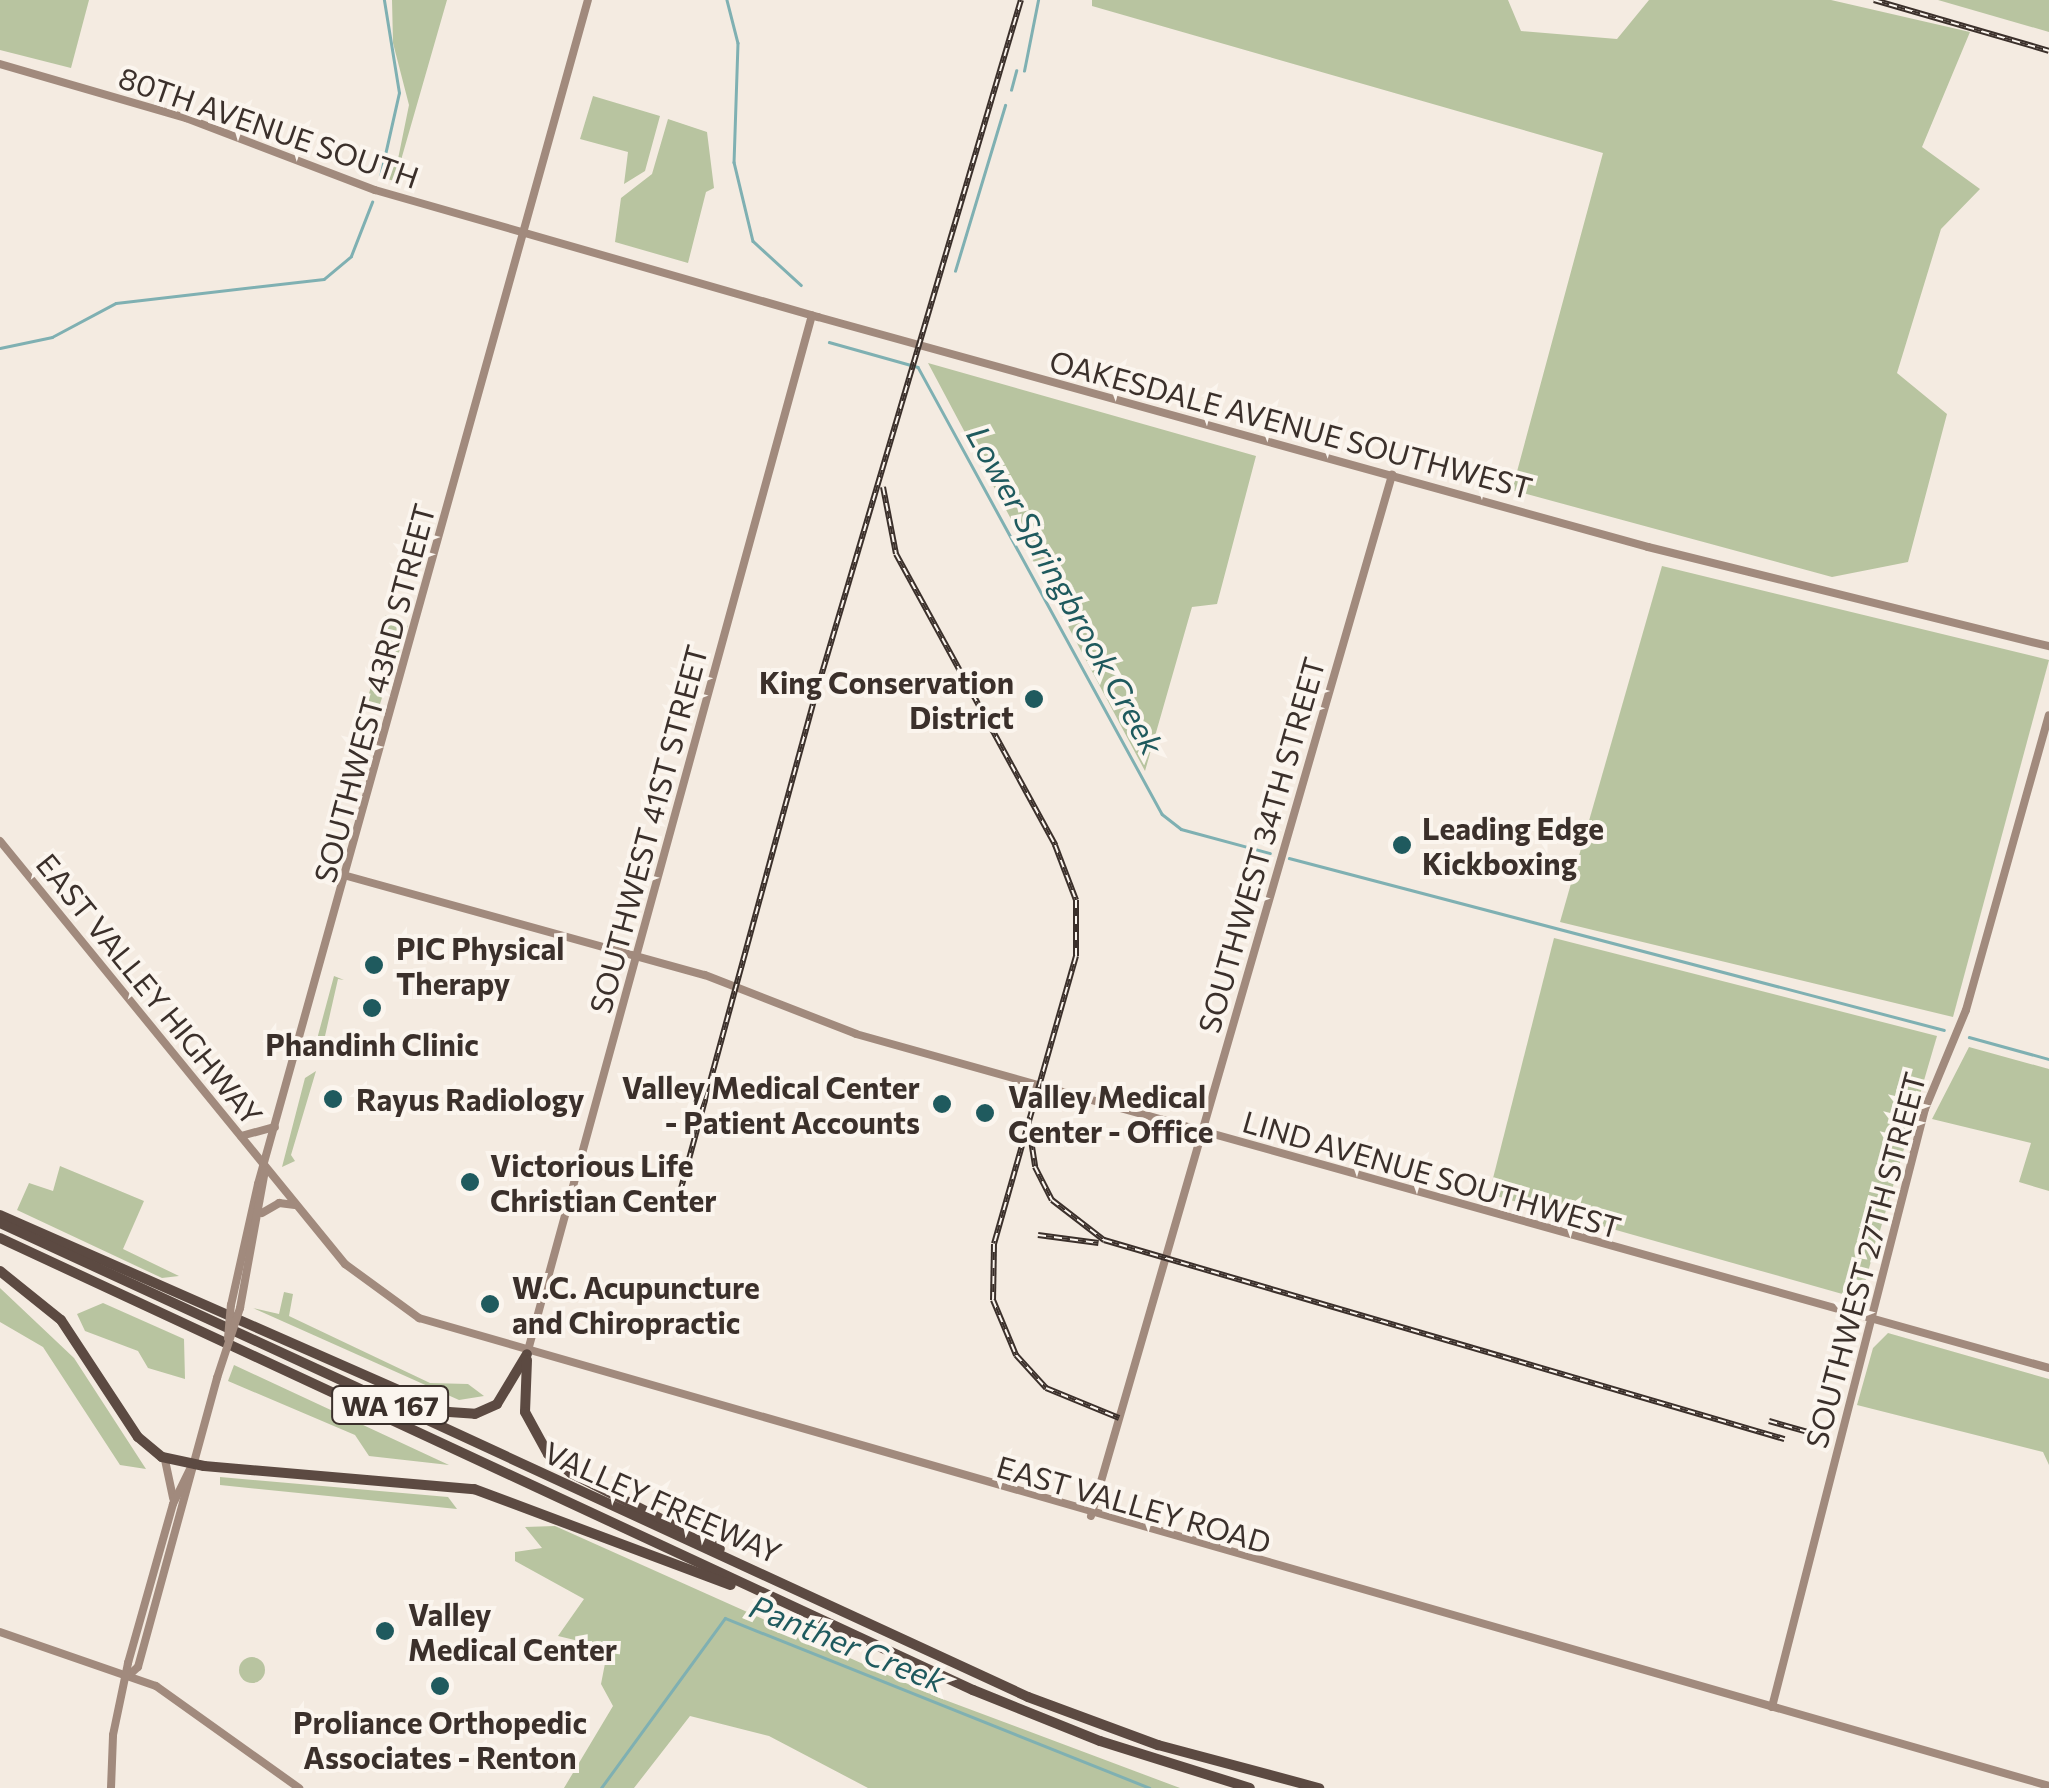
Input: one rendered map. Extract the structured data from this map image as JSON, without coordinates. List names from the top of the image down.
{
  "streets": {
    "highway": ["WA 167", "VALLEY FREEWAY"],
    "street": [
      "80TH AVENUE SOUTH",
      "OAKESDALE AVENUE SOUTHWEST",
      "SOUTHWEST 43RD STREET",
      "SOUTHWEST 41ST STREET",
      "SOUTHWEST 34TH STREET",
      "EAST VALLEY HIGHWAY",
      "LIND AVENUE SOUTHWEST",
      "SOUTHWEST 27TH STREET",
      "EAST VALLEY ROAD"
    ]
  },
  "crossings": [
    ["80TH AVENUE SOUTH", "OAKESDALE AVENUE SOUTHWEST"],
    ["80TH AVENUE SOUTH", "SOUTHWEST 43RD STREET"],
    ["OAKESDALE AVENUE SOUTHWEST", "SOUTHWEST 43RD STREET"],
    ["OAKESDALE AVENUE SOUTHWEST", "SOUTHWEST 41ST STREET"],
    ["OAKESDALE AVENUE SOUTHWEST", "SOUTHWEST 34TH STREET"],
    ["SOUTHWEST 43RD STREET", "EAST VALLEY HIGHWAY"],
    ["SOUTHWEST 43RD STREET", "LIND AVENUE SOUTHWEST"],
    ["SOUTHWEST 43RD STREET", "EAST VALLEY ROAD"],
    ["SOUTHWEST 41ST STREET", "LIND AVENUE SOUTHWEST"],
    ["SOUTHWEST 41ST STREET", "EAST VALLEY ROAD"],
    ["SOUTHWEST 34TH STREET", "LIND AVENUE SOUTHWEST"],
    ["SOUTHWEST 34TH STREET", "EAST VALLEY ROAD"],
    ["EAST VALLEY HIGHWAY", "EAST VALLEY ROAD"],
    ["LIND AVENUE SOUTHWEST", "SOUTHWEST 27TH STREET"],
    ["SOUTHWEST 27TH STREET", "EAST VALLEY ROAD"]
  ],
  "water": ["Lower Springbrook Creek", "Panther Creek"],
  "places": [
    "King Conservation District",
    "Leading Edge Kickboxing",
    "PIC Physical Therapy",
    "Phandinh Clinic",
    "Rayus Radiology",
    "Valley Medical Center - Patient Accounts",
    "Valley Medical Center - Office",
    "Victorious Life Christian Center",
    "W.C. Acupuncture and Chiropractic",
    "Valley Medical Center",
    "Proliance Orthopedic Associates - Renton"
  ]
}
